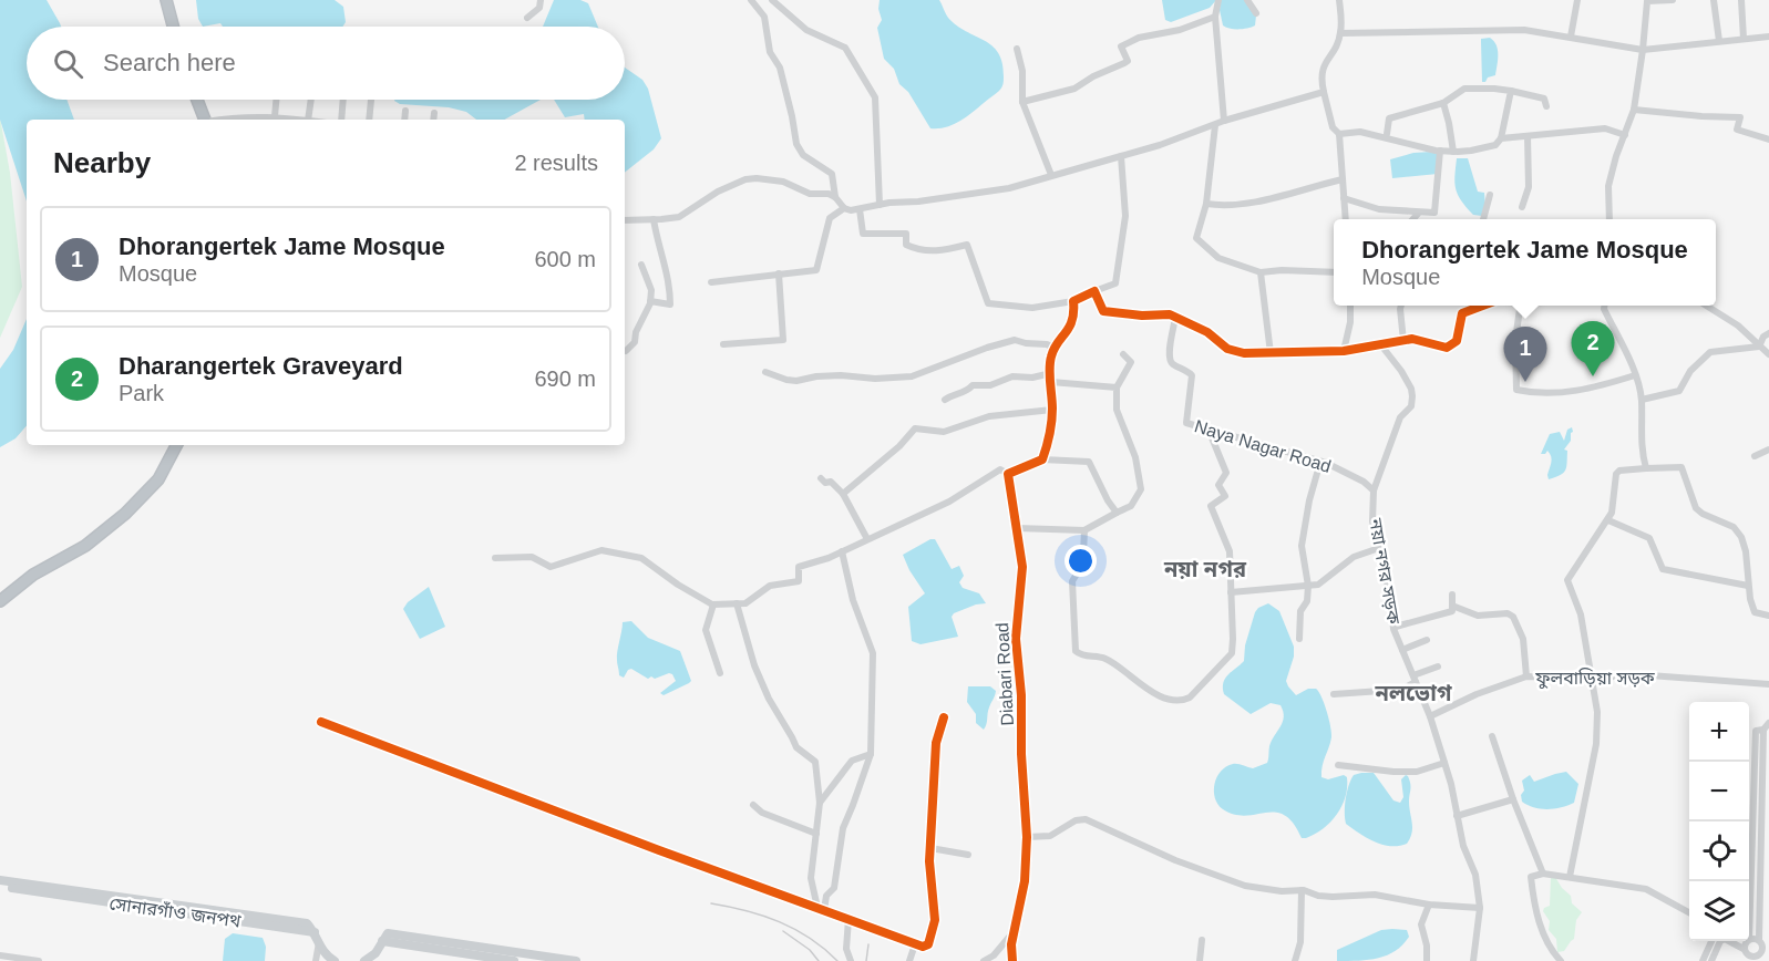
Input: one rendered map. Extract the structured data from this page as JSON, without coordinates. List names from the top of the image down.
{
  "streets": {
    "main road": ["সোনারগাঁও জনপথ"],
    "street": [
      "Naya Nagar Road",
      "নয়া নগর সড়ক",
      "Diabari Road",
      "ফুলবাড়িয়া সড়ক"
    ]
  },
  "crossings": [
    ["Naya Nagar Road", "নয়া নগর সড়ক"],
    ["নয়া নগর সড়ক", "ফুলবাড়িয়া সড়ক"]
  ],
  "districts": ["নয়া নগর", "নলভোগ"],
  "page": {
    "search": "Search here",
    "heading": ["Nearby", "2 results"],
    "list": [
      {
        "mark": "1",
        "name": "Dhorangertek Jame Mosque",
        "note": "Mosque",
        "value": "600 m"
      },
      {
        "mark": "2",
        "name": "Dharangertek Graveyard",
        "note": "Park",
        "value": "690 m"
      }
    ],
    "popup": ["Dhorangertek Jame Mosque", "Mosque"],
    "pins": ["2", "1"],
    "map_buttons": ["+", "−"]
  }
}
